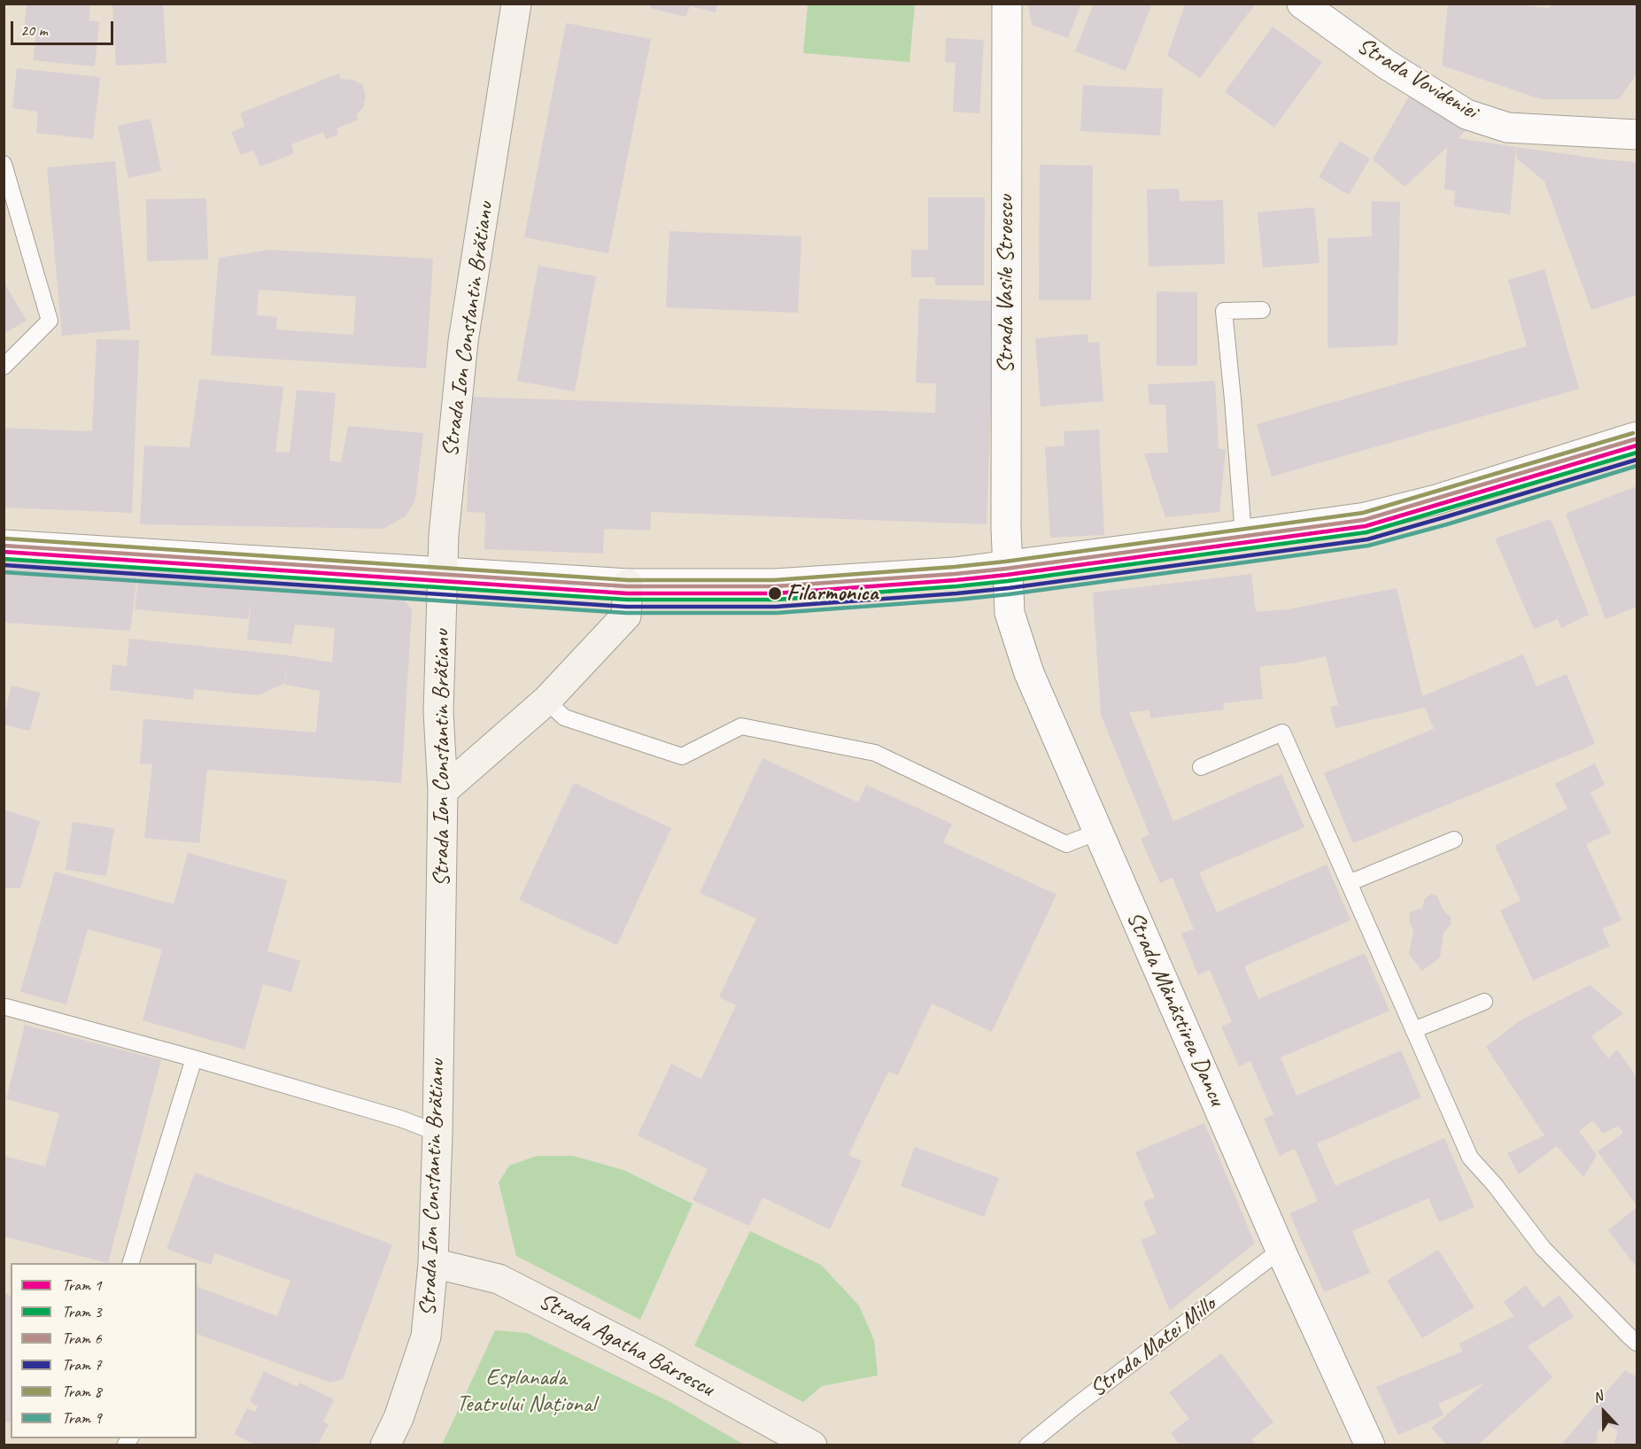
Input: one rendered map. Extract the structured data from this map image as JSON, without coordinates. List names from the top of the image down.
{
  "streets": {
    "street": [
      "Strada Vovideniei",
      "Strada Vasile Stroescu",
      "Strada Ion Constantin Brătianu",
      "Strada Mănăstirea Dancu",
      "Strada Agatha Bârsescu"
    ],
    "lane": ["Strada Matei Millo"]
  },
  "crossings": [
    ["Strada Vasile Stroescu", "Strada Mănăstirea Dancu"],
    ["Strada Ion Constantin Brătianu", "Strada Agatha Bârsescu"],
    ["Strada Mănăstirea Dancu", "Strada Matei Millo"]
  ],
  "parks": ["Esplanada Teatrului Național"],
  "places": ["Filarmonica"],
  "lines": [
    "tram line 8",
    "tram line 6",
    "tram line 1",
    "tram line 3",
    "tram line 7",
    "tram line 9"
  ],
  "legend": [
    "Tram 1",
    "Tram 3",
    "Tram 6",
    "Tram 7",
    "Tram 8",
    "Tram 9"
  ],
  "scale_bar": "20 m",
  "north": "top"
}
